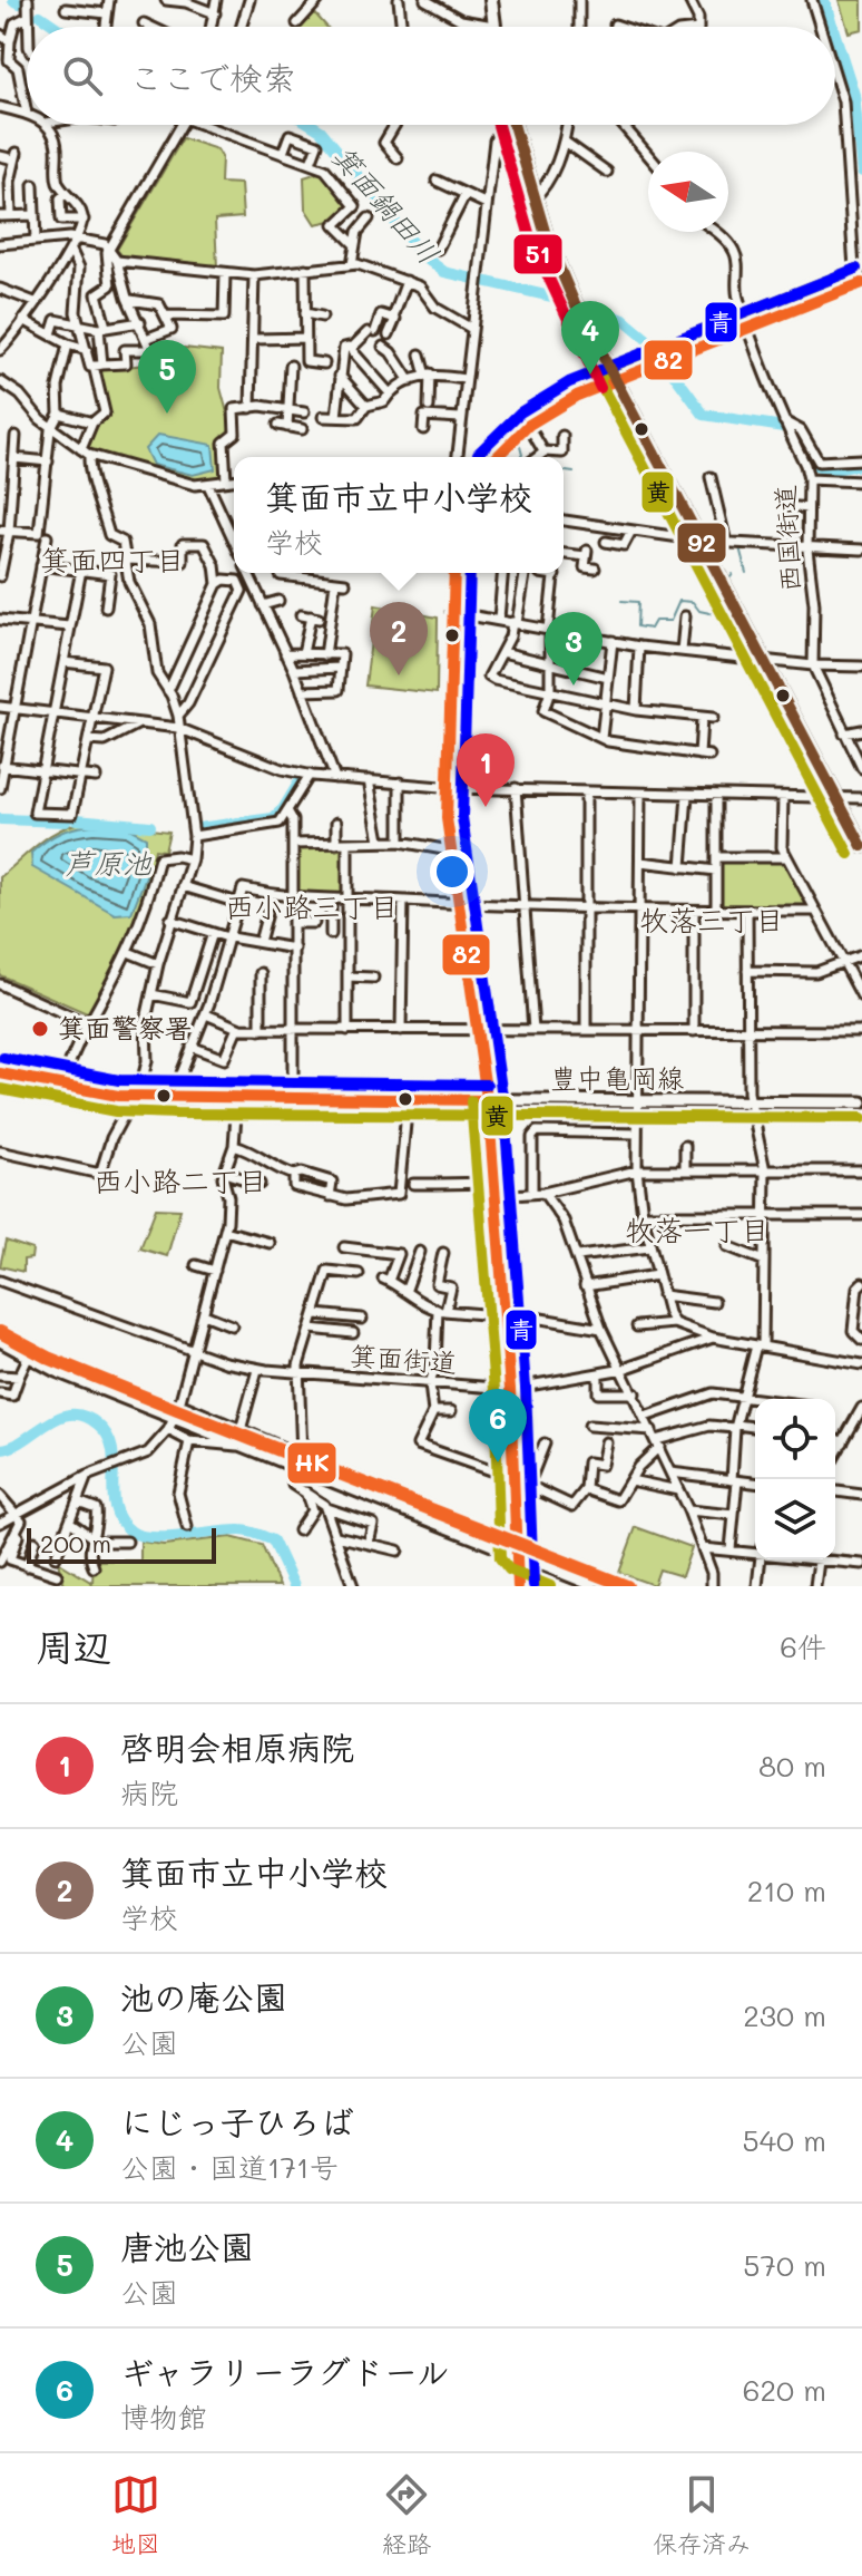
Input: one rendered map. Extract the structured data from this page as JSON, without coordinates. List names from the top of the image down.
{
  "streets": {
    "main road": ["豊中亀岡線"],
    "street": ["西国街道", "箕面街道"]
  },
  "districts": [
    "箕面四丁目",
    "西小路三丁目",
    "牧落三丁目",
    "西小路二丁目",
    "牧落一丁目"
  ],
  "water": ["箕面鍋田川", "芦原池"],
  "places": ["箕面警察署"],
  "lines": [
    "transit line 92",
    "transit line 51",
    "transit line 黄",
    "transit line 青",
    "transit line 82",
    "transit line HK"
  ],
  "scale_bar": "200 m",
  "north": "left",
  "page": {
    "search": "ここで検索",
    "pins": [
      "4",
      "5",
      "2",
      "3",
      "1",
      "6"
    ],
    "popup": ["箕面市立中小学校", "学校"],
    "scale": "200 m",
    "heading": ["周辺", "6件"],
    "list": [
      {
        "mark": "1",
        "name": "啓明会相原病院",
        "note": "病院",
        "value": "80 m"
      },
      {
        "mark": "2",
        "name": "箕面市立中小学校",
        "note": "学校",
        "value": "210 m"
      },
      {
        "mark": "3",
        "name": "池の庵公園",
        "note": "公園",
        "value": "230 m"
      },
      {
        "mark": "4",
        "name": "にじっ子ひろば",
        "note": "公園 · 国道171号",
        "value": "540 m"
      },
      {
        "mark": "5",
        "name": "唐池公園",
        "note": "公園",
        "value": "570 m"
      },
      {
        "mark": "6",
        "name": "ギャラリーラグドール",
        "note": "博物館",
        "value": "620 m"
      }
    ],
    "nav": ["地図", "経路", "保存済み"]
  }
}
